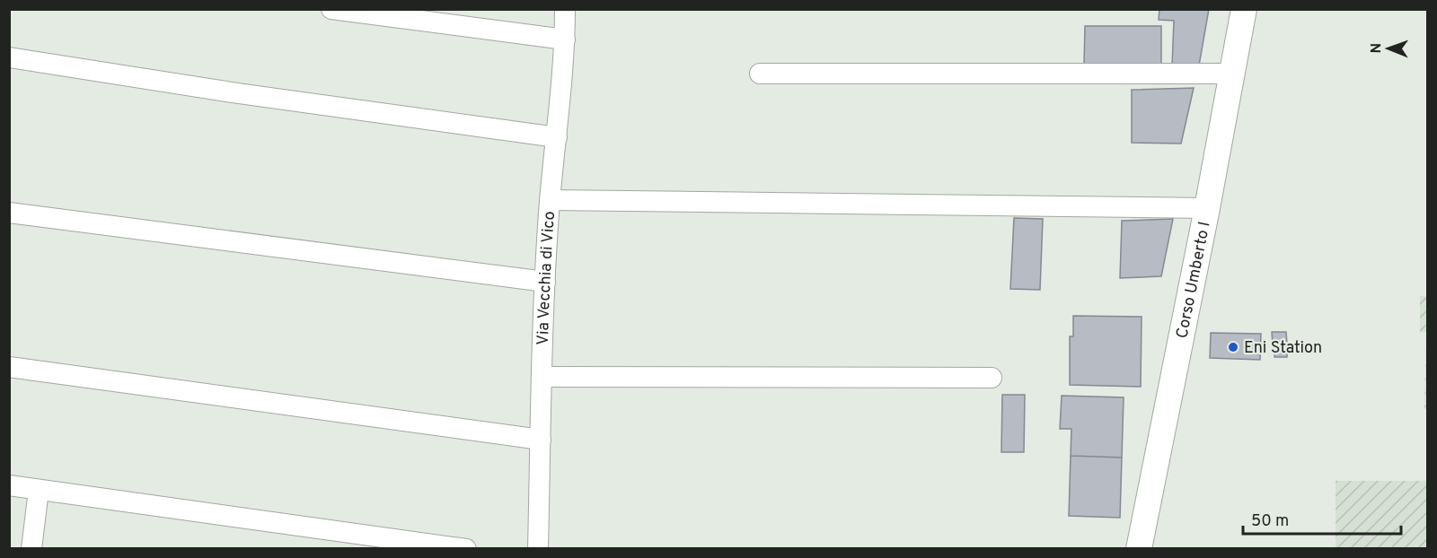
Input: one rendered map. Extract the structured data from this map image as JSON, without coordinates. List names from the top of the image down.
{
  "streets": {
    "street": ["Via Vecchia di Vico", "Corso Umberto I"]
  },
  "places": ["Eni Station"],
  "scale_bar": "50 m",
  "north": "left"
}
